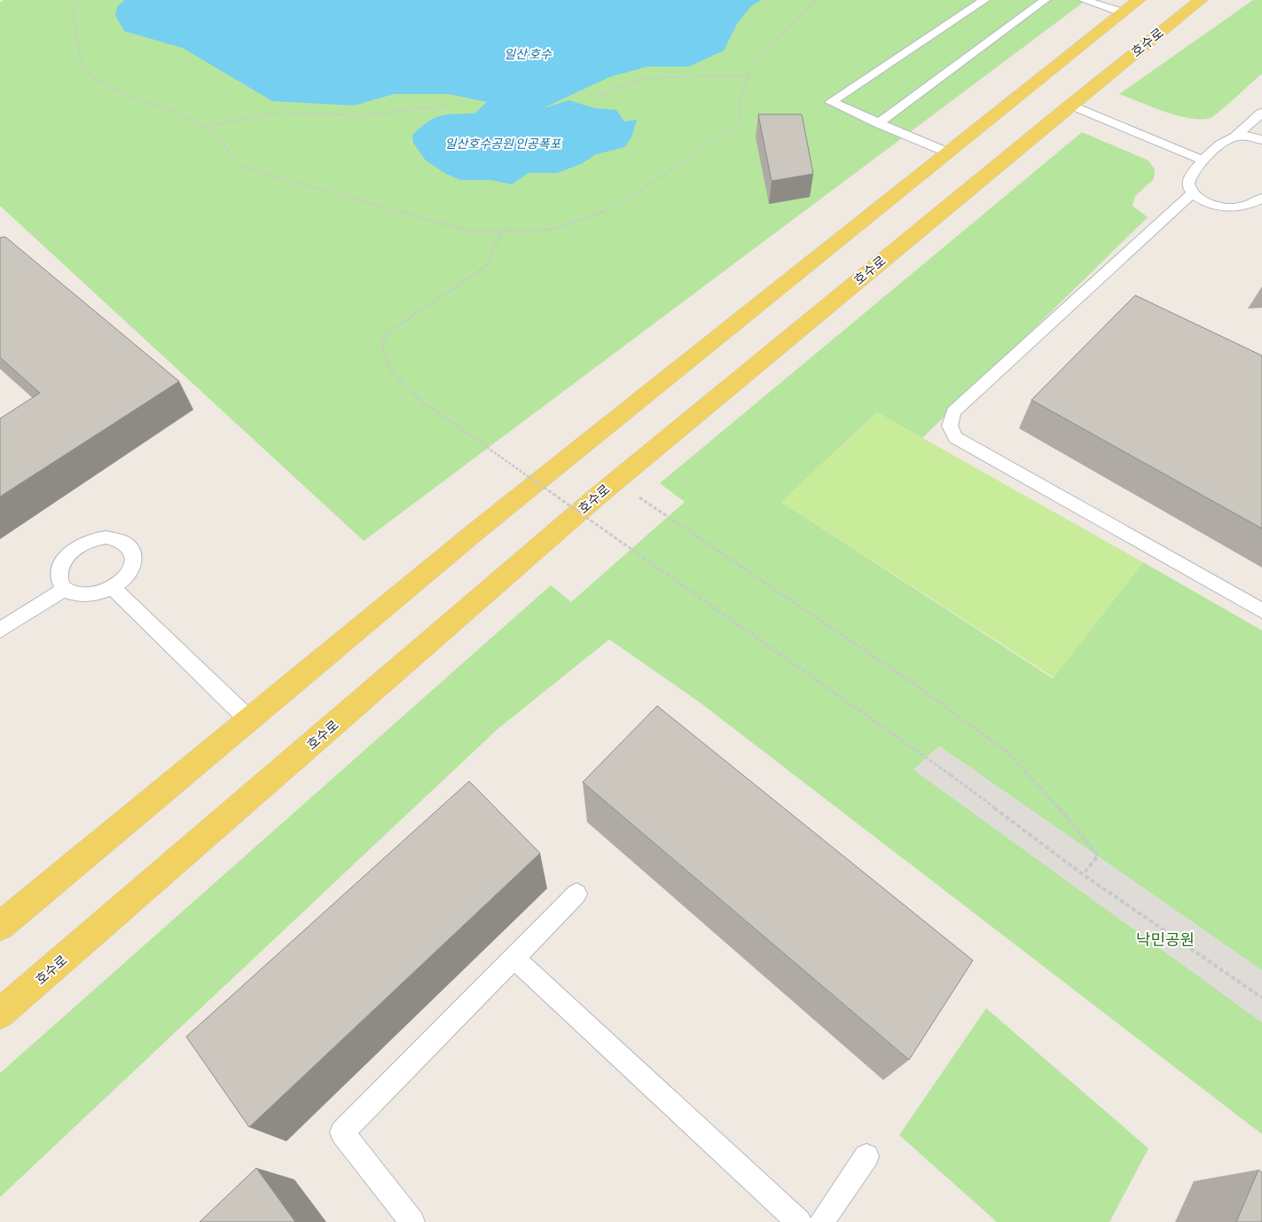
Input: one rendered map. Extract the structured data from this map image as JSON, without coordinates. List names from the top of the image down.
{
  "streets": {
    "main road": ["호수로"]
  },
  "water": ["일산 호수", "일산호수공원 인공폭포"],
  "parks": ["낙민공원"]
}
